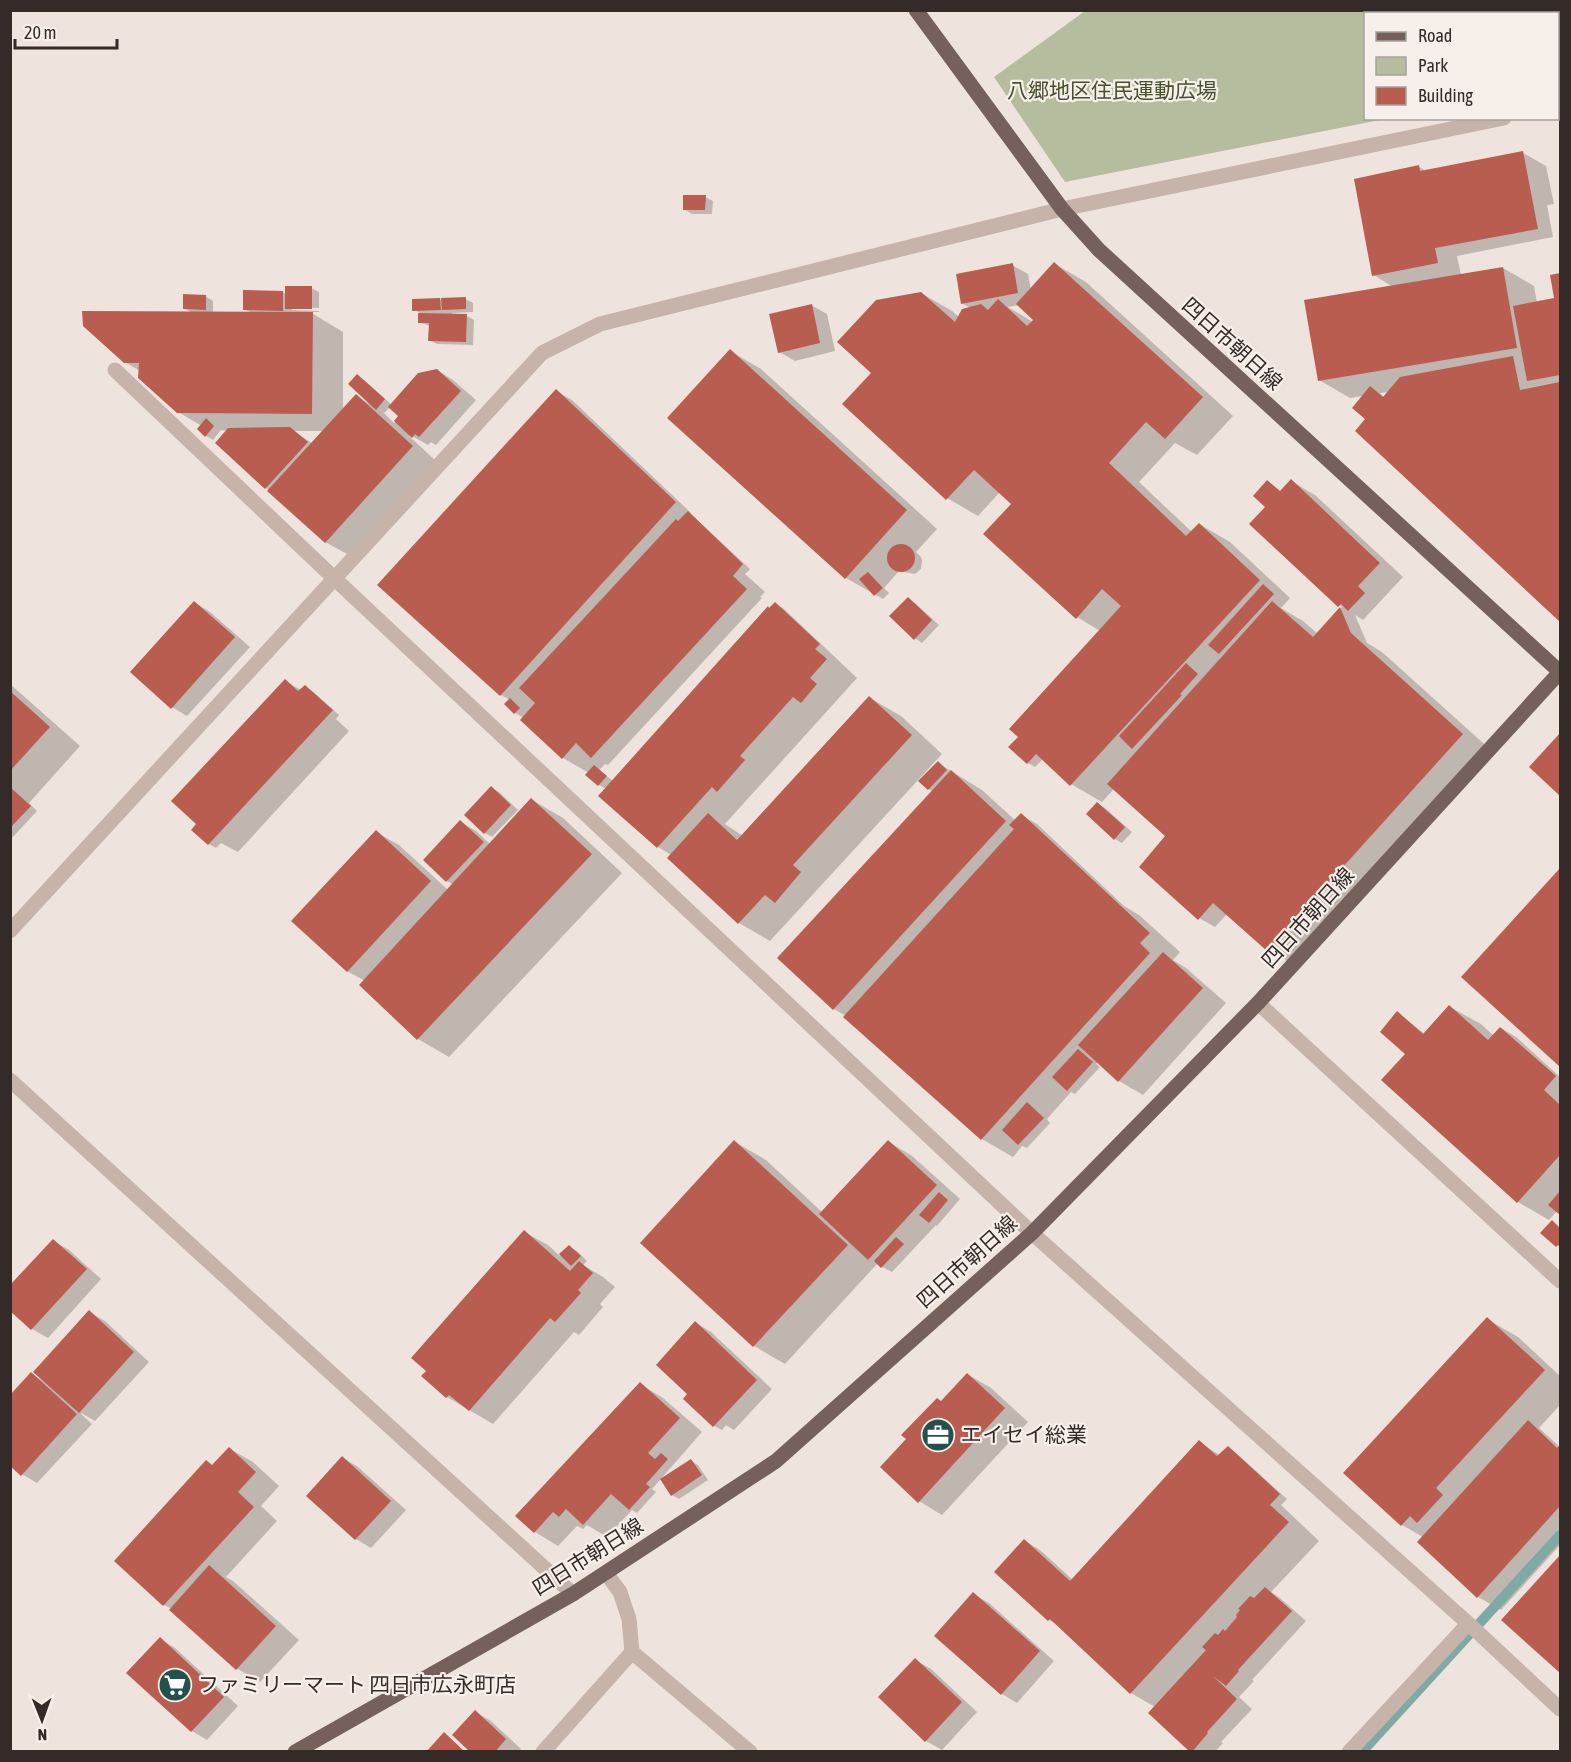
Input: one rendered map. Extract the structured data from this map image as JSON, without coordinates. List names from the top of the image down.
{
  "streets": {
    "main road": ["四日市朝日線"]
  },
  "parks": ["八郷地区住民運動広場"],
  "places": {
    "office": ["エイセイ総業"],
    "supermarket": ["ファミリーマート 四日市広永町店"]
  },
  "legend": ["Road", "Park", "Building"],
  "scale_bar": "20 m",
  "north": "bottom"
}
